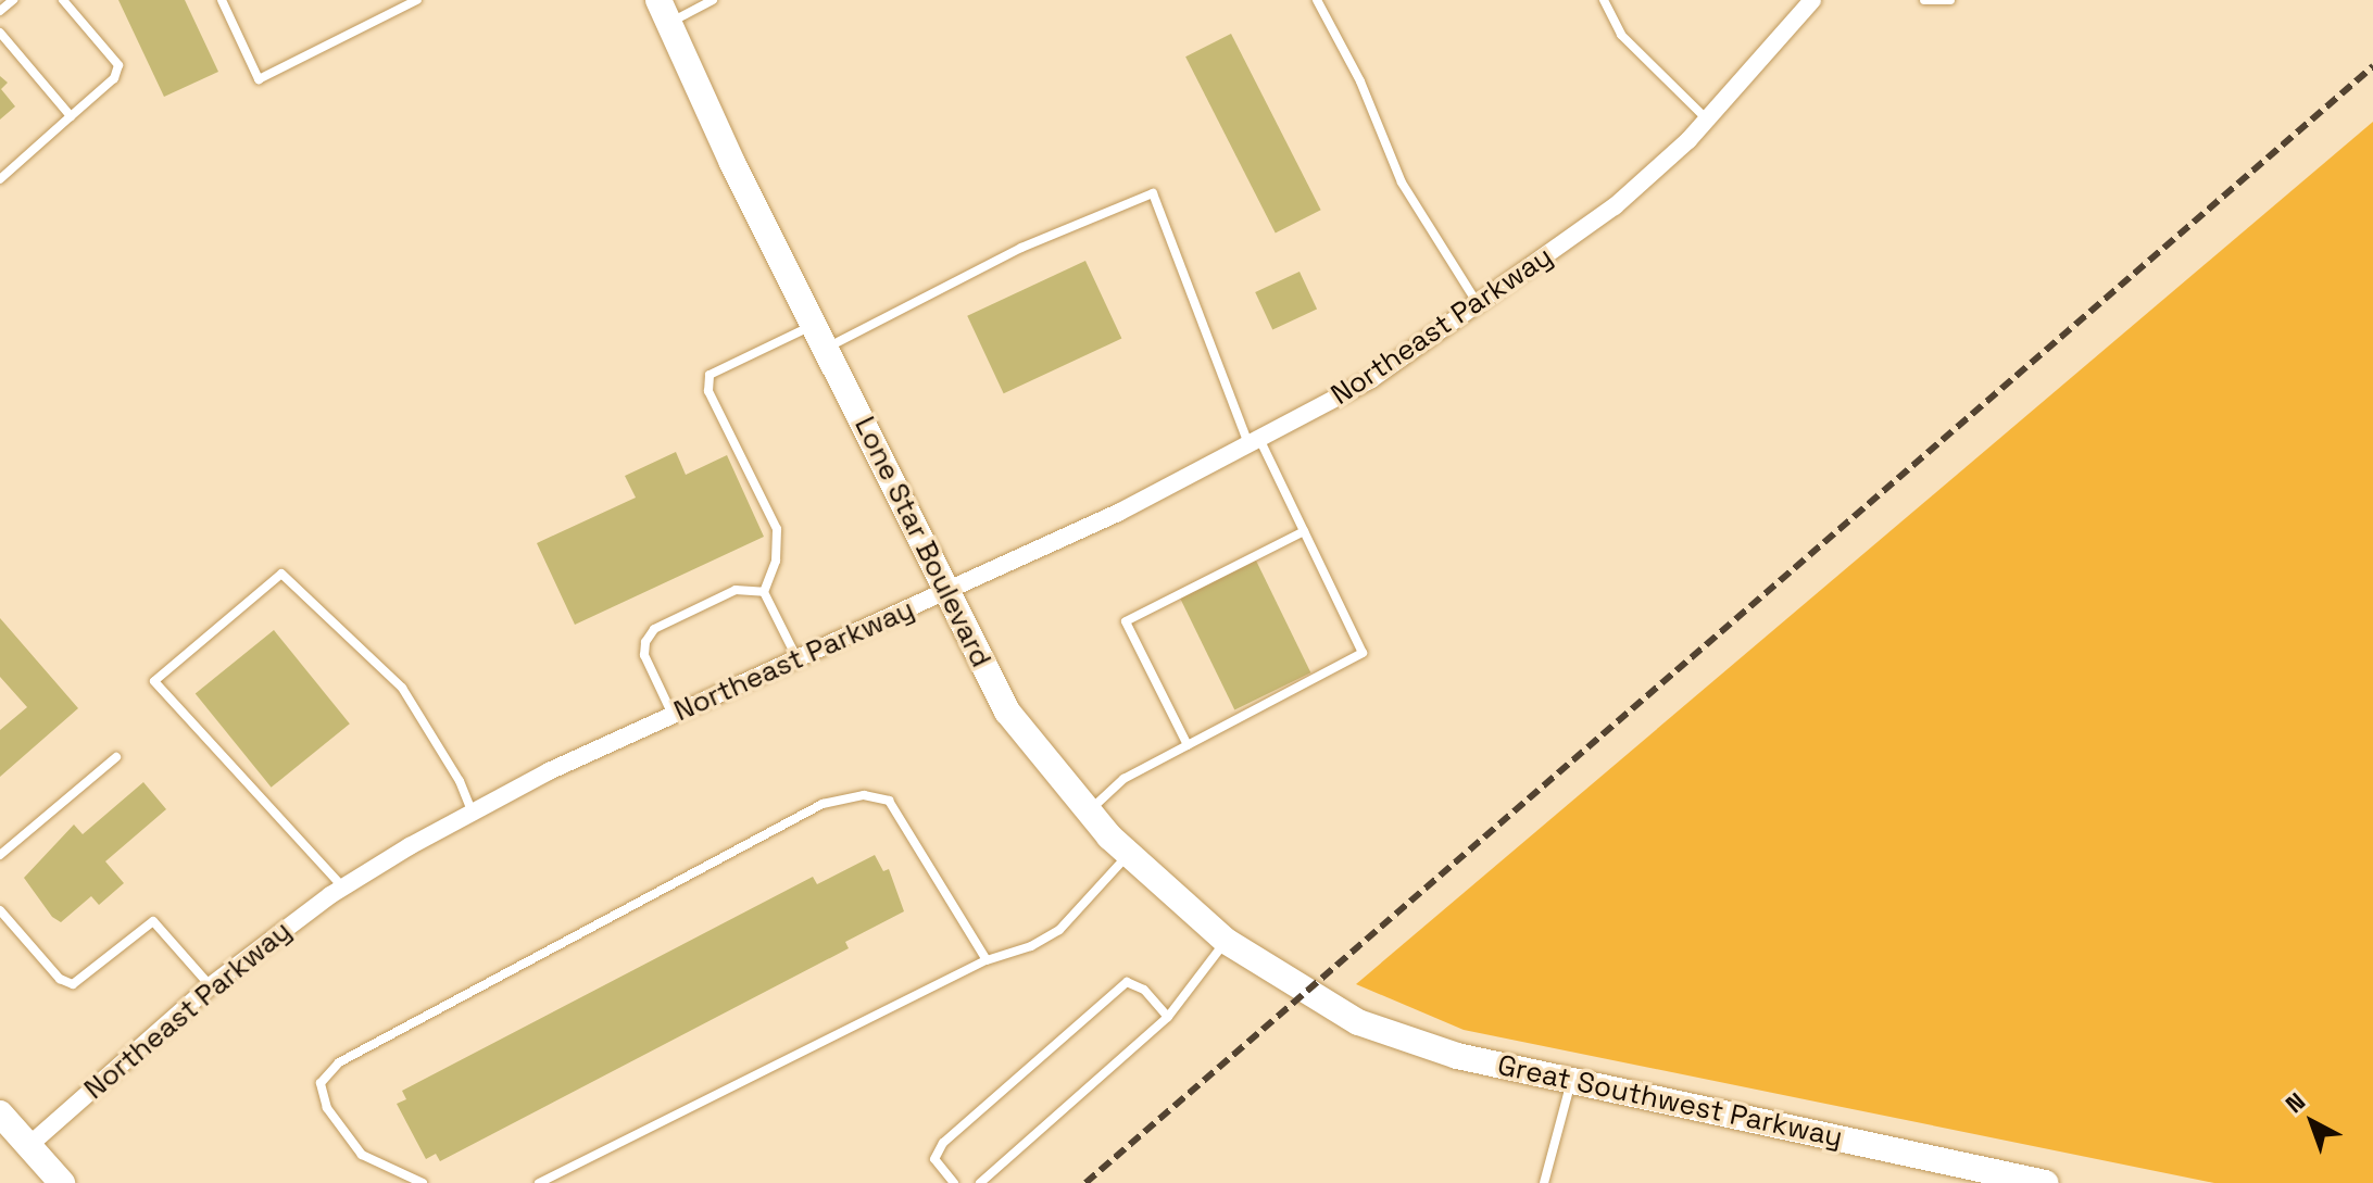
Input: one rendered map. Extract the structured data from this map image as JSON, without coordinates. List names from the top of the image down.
{
  "streets": {
    "street": ["Northeast Parkway", "Lone Star Boulevard", "Great Southwest Parkway"]
  },
  "crossings": [
    ["Northeast Parkway", "Lone Star Boulevard"],
    ["Lone Star Boulevard", "Great Southwest Parkway"]
  ],
  "north": "top left"
}
